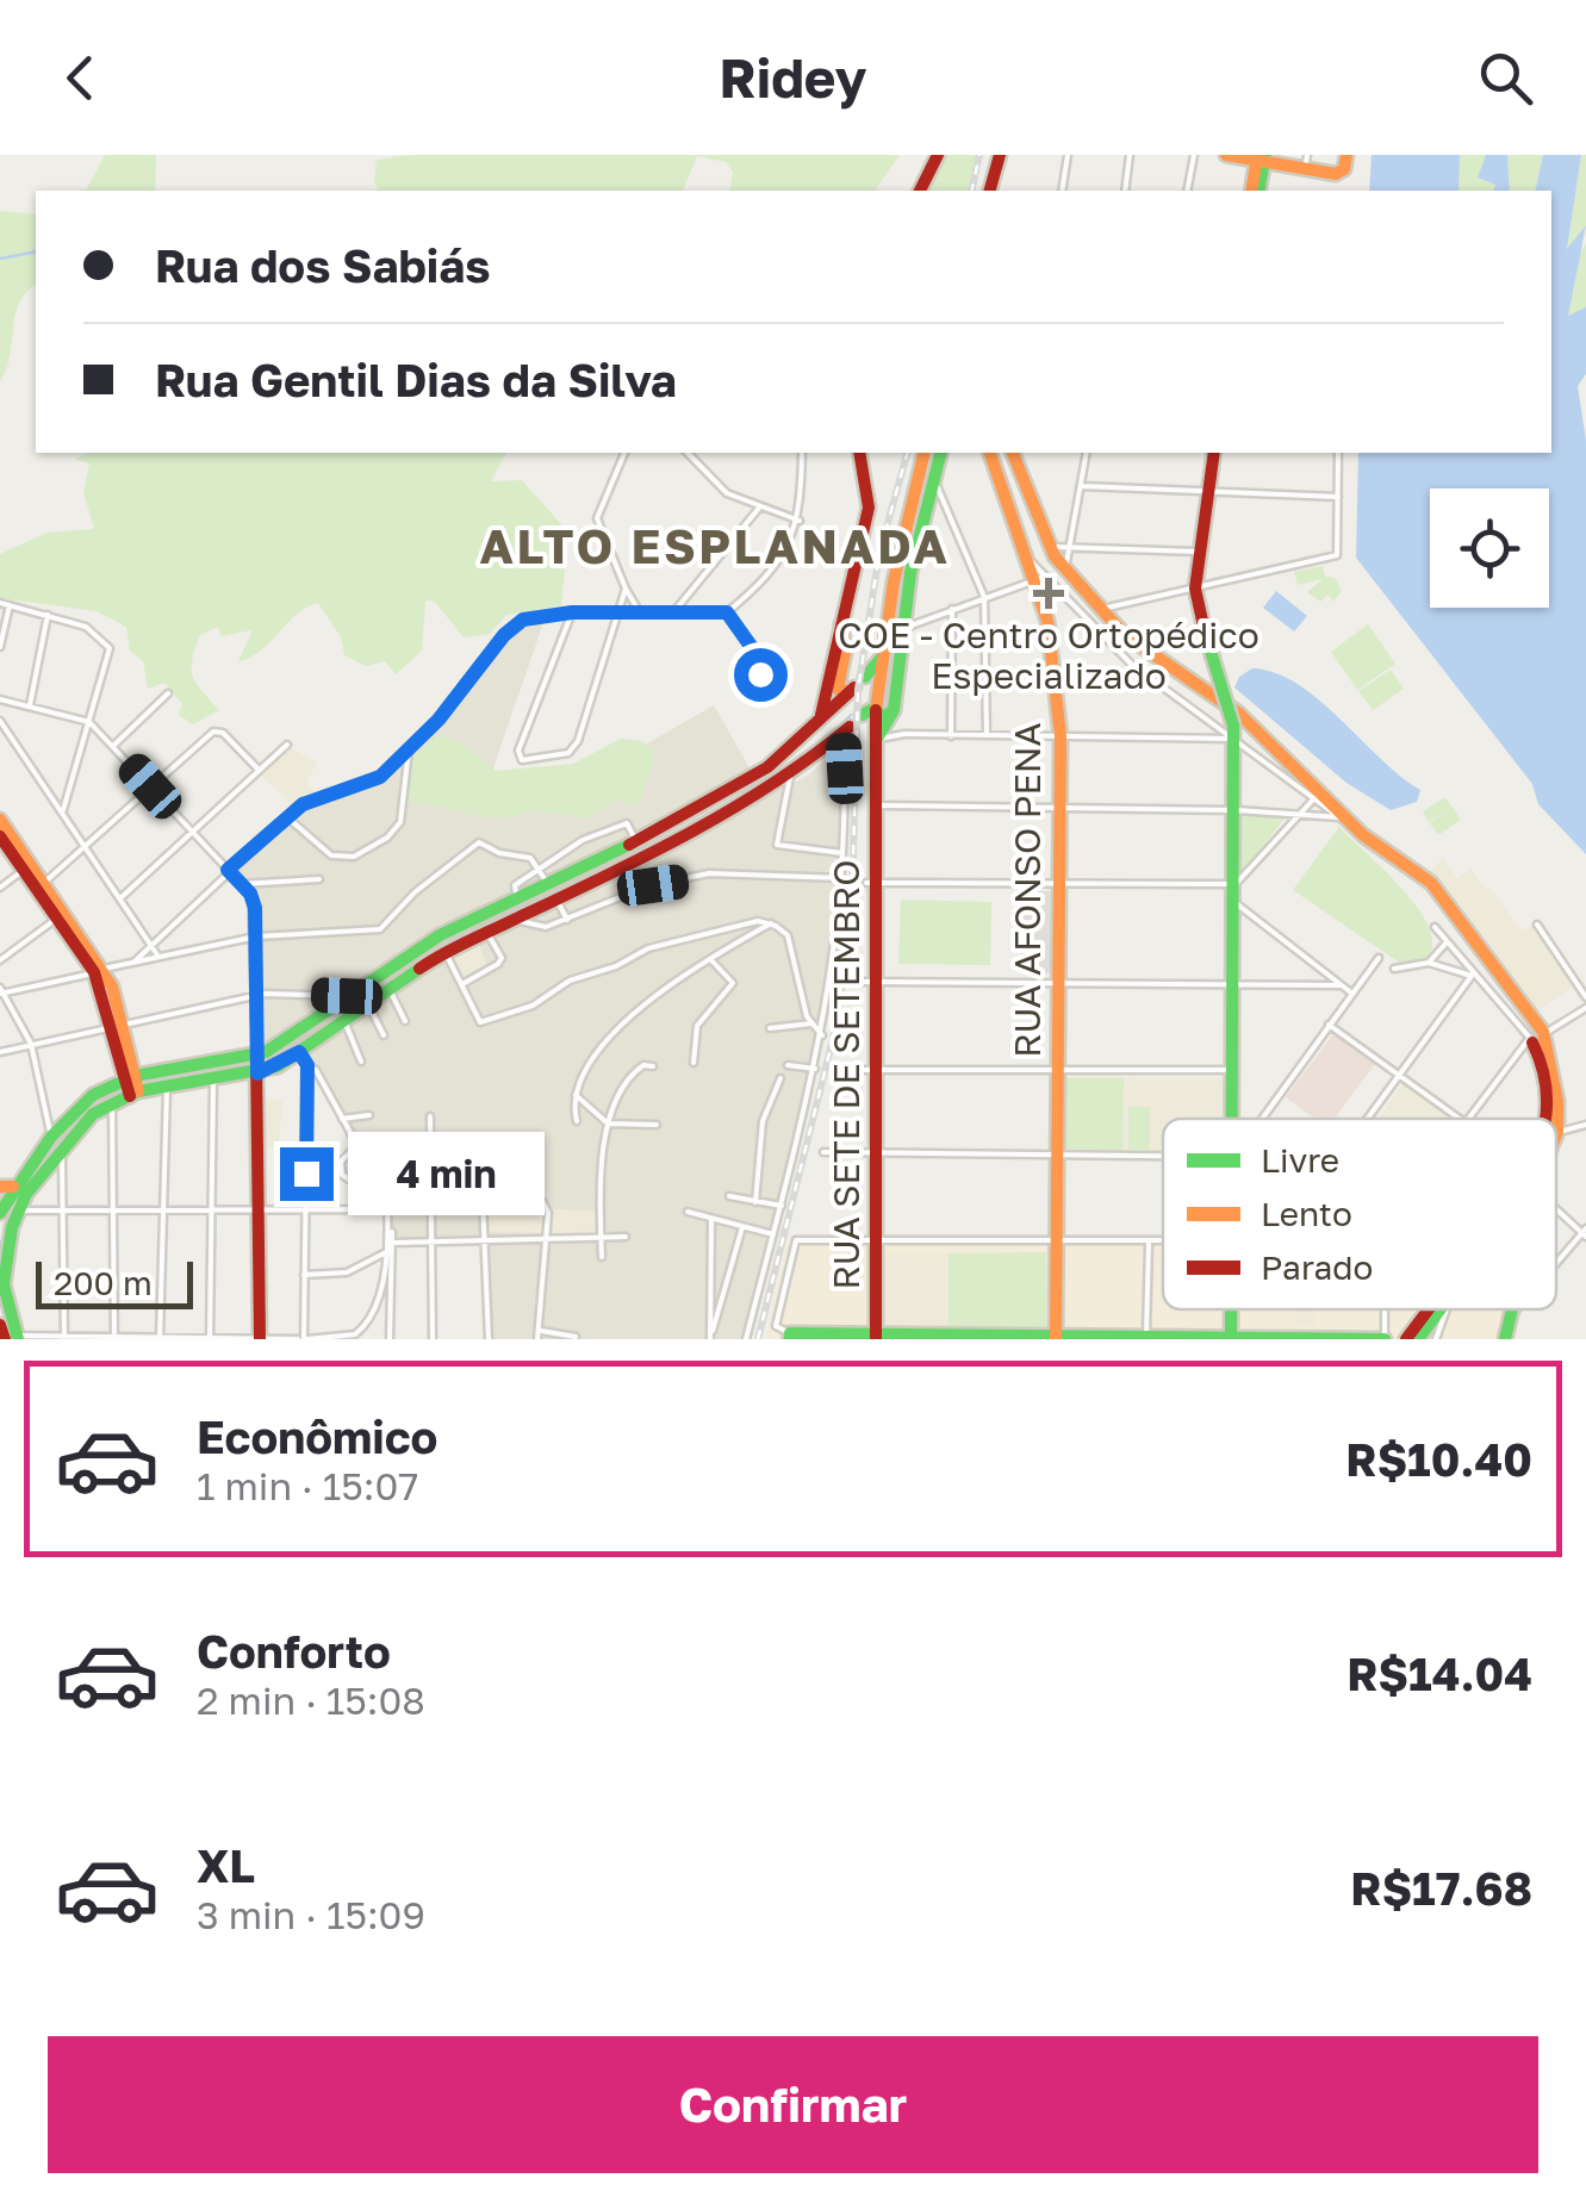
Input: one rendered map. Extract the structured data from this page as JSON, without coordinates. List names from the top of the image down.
{
  "streets": {
    "main road": ["RUA AFONSO PENA", "RUA SETE DE SETEMBRO"]
  },
  "districts": ["ALTO ESPLANADA"],
  "places": {
    "health": ["COE - Centro Ortopédico Especializado"]
  },
  "legend": ["Livre", "Lento", "Parado"],
  "scale_bar": "200 m",
  "page": {
    "header": "Ridey",
    "banner": ["Rua dos Sabiás", "Rua Gentil Dias da Silva"],
    "bubble": "4 min",
    "scale": "200 m",
    "list": [
      {
        "name": "Econômico",
        "note": "1 min · 15:07",
        "value": "R$10.40"
      },
      {
        "name": "Conforto",
        "note": "2 min · 15:08",
        "value": "R$14.04"
      },
      {
        "name": "XL",
        "note": "3 min · 15:09",
        "value": "R$17.68"
      }
    ],
    "buttons": "Confirmar"
  }
}
